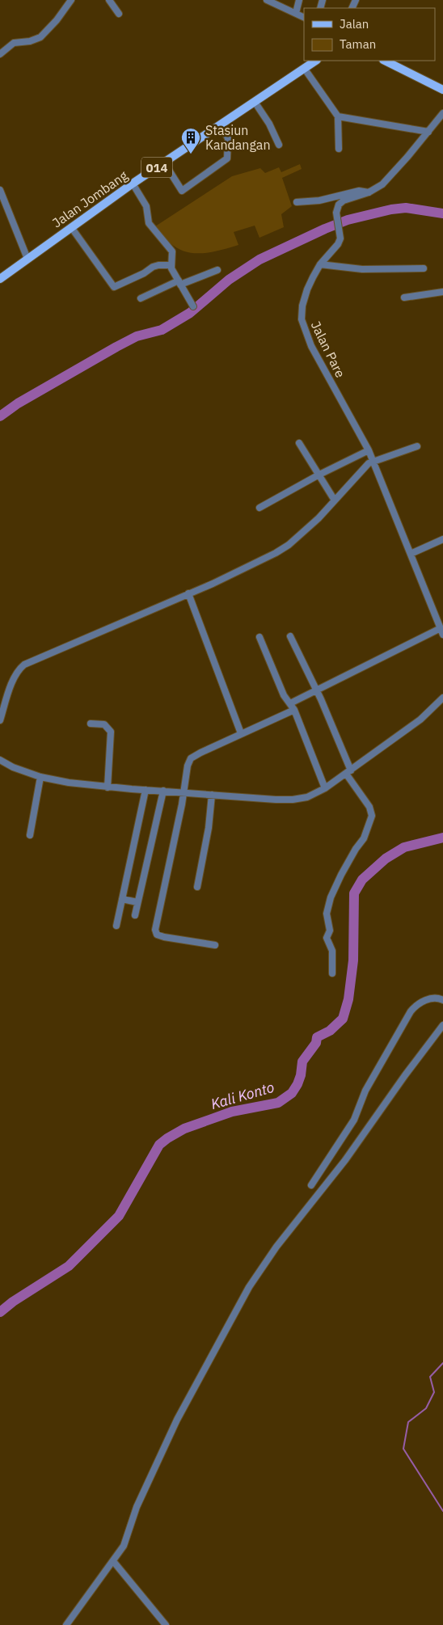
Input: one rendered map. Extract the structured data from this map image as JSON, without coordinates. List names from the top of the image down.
{
  "streets": {
    "main road": ["014", "Jalan Jombang"],
    "street": ["Jalan Pare"]
  },
  "water": ["Kali Konto"],
  "places": {
    "building": ["Stasiun Kandangan"]
  },
  "legend": ["Jalan", "Taman"]
}
